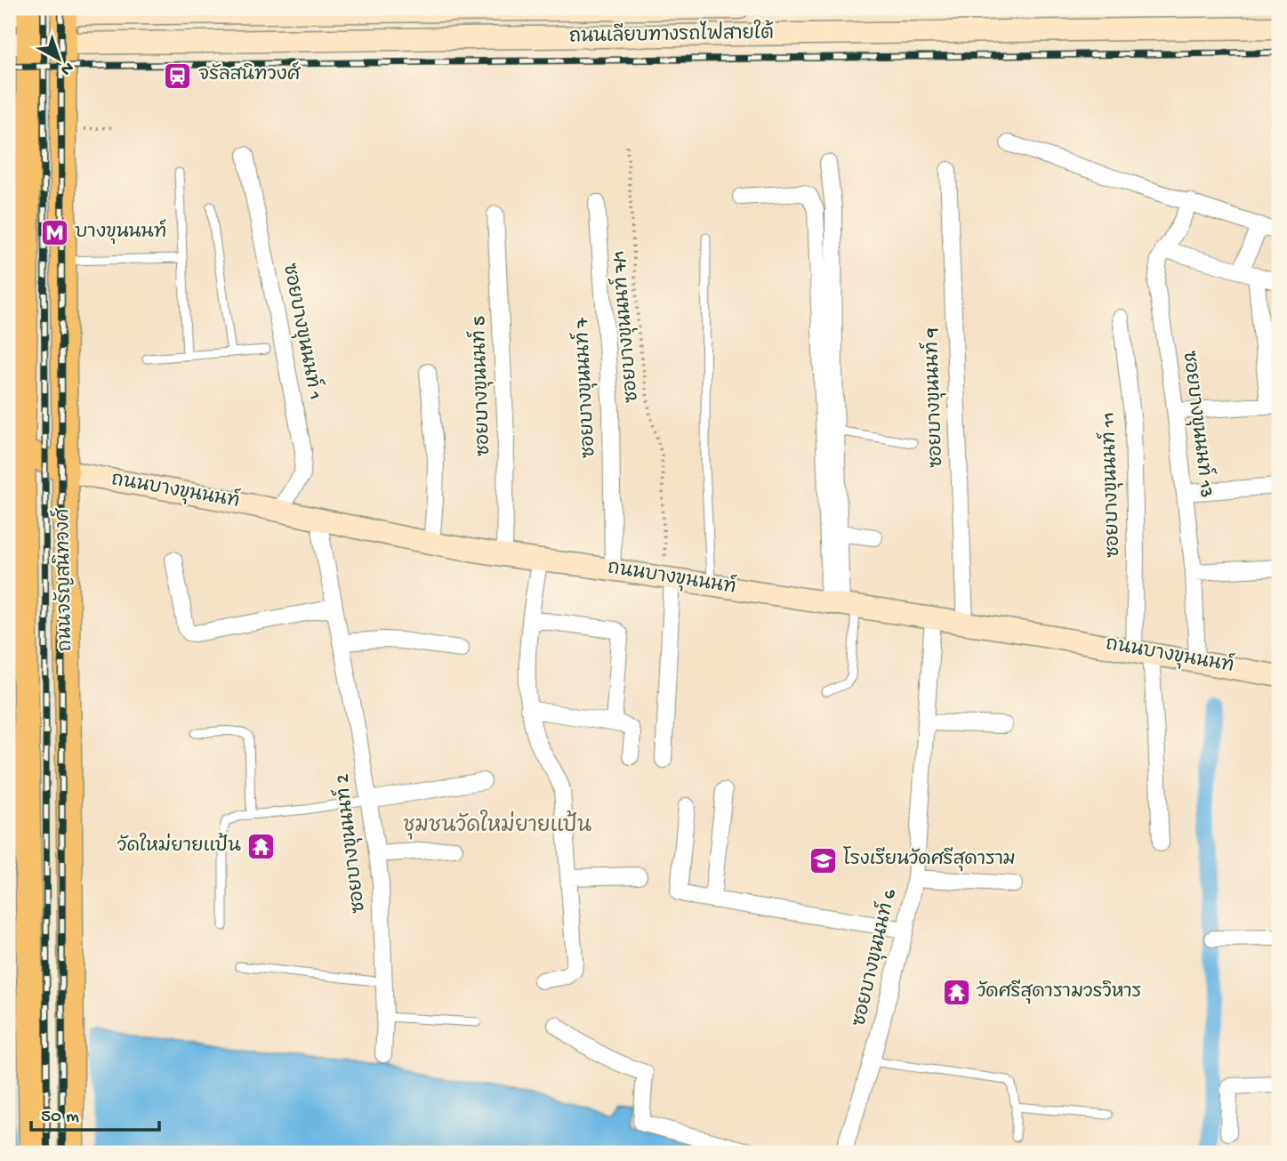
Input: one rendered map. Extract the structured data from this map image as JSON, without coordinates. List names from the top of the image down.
{
  "streets": {
    "main road": ["ถนนเลียบทางรถไฟสายใต้", "ถนนบางขุนนนท์", "ถนนจรัญสนิทวงศ์"],
    "street": [
      "ซอยบางขุนนนท์ 1",
      "ซอยบางขุนนนท์ 5",
      "ซอยบางขุนนนท์ 7",
      "ซอยบางขุนนนท์ 9",
      "ซอยบางขุนนนท์ 13",
      "ซอยบางขุนนนท์ 11",
      "ซอยบางขุนนนท์ 2",
      "ซอยบางขุนนนท์ 6"
    ],
    "path": ["ซอยบางขุนนนท์ 7/1"]
  },
  "crossings": [
    ["ถนนเลียบทางรถไฟสายใต้", "ถนนจรัญสนิทวงศ์"],
    ["ซอยบางขุนนนท์ 7/1", "ถนนบางขุนนนท์"],
    ["ซอยบางขุนนนท์ 1", "ถนนบางขุนนนท์"],
    ["ซอยบางขุนนนท์ 5", "ถนนบางขุนนนท์"],
    ["ซอยบางขุนนนท์ 7", "ถนนบางขุนนนท์"],
    ["ซอยบางขุนนนท์ 9", "ถนนบางขุนนนท์"],
    ["ซอยบางขุนนนท์ 13", "ถนนบางขุนนนท์"],
    ["ซอยบางขุนนนท์ 11", "ถนนบางขุนนนท์"],
    ["ถนนบางขุนนนท์", "ถนนจรัญสนิทวงศ์"],
    ["ถนนบางขุนนนท์", "ซอยบางขุนนนท์ 2"],
    ["ถนนบางขุนนนท์", "ซอยบางขุนนนท์ 6"]
  ],
  "districts": ["ชุมชนวัดใหม่ยายแป้น"],
  "places": {
    "station": ["จรัลสนิทวงศ์"],
    "metro station": ["บางขุนนนท์"],
    "temple": ["วัดใหม่ยายแป้น", "วัดศรีสุดารามวรวิหาร"],
    "school or university": ["โรงเรียนวัดศรีสุดาราม"]
  },
  "scale_bar": "50 m",
  "north": "bottom right"
}
